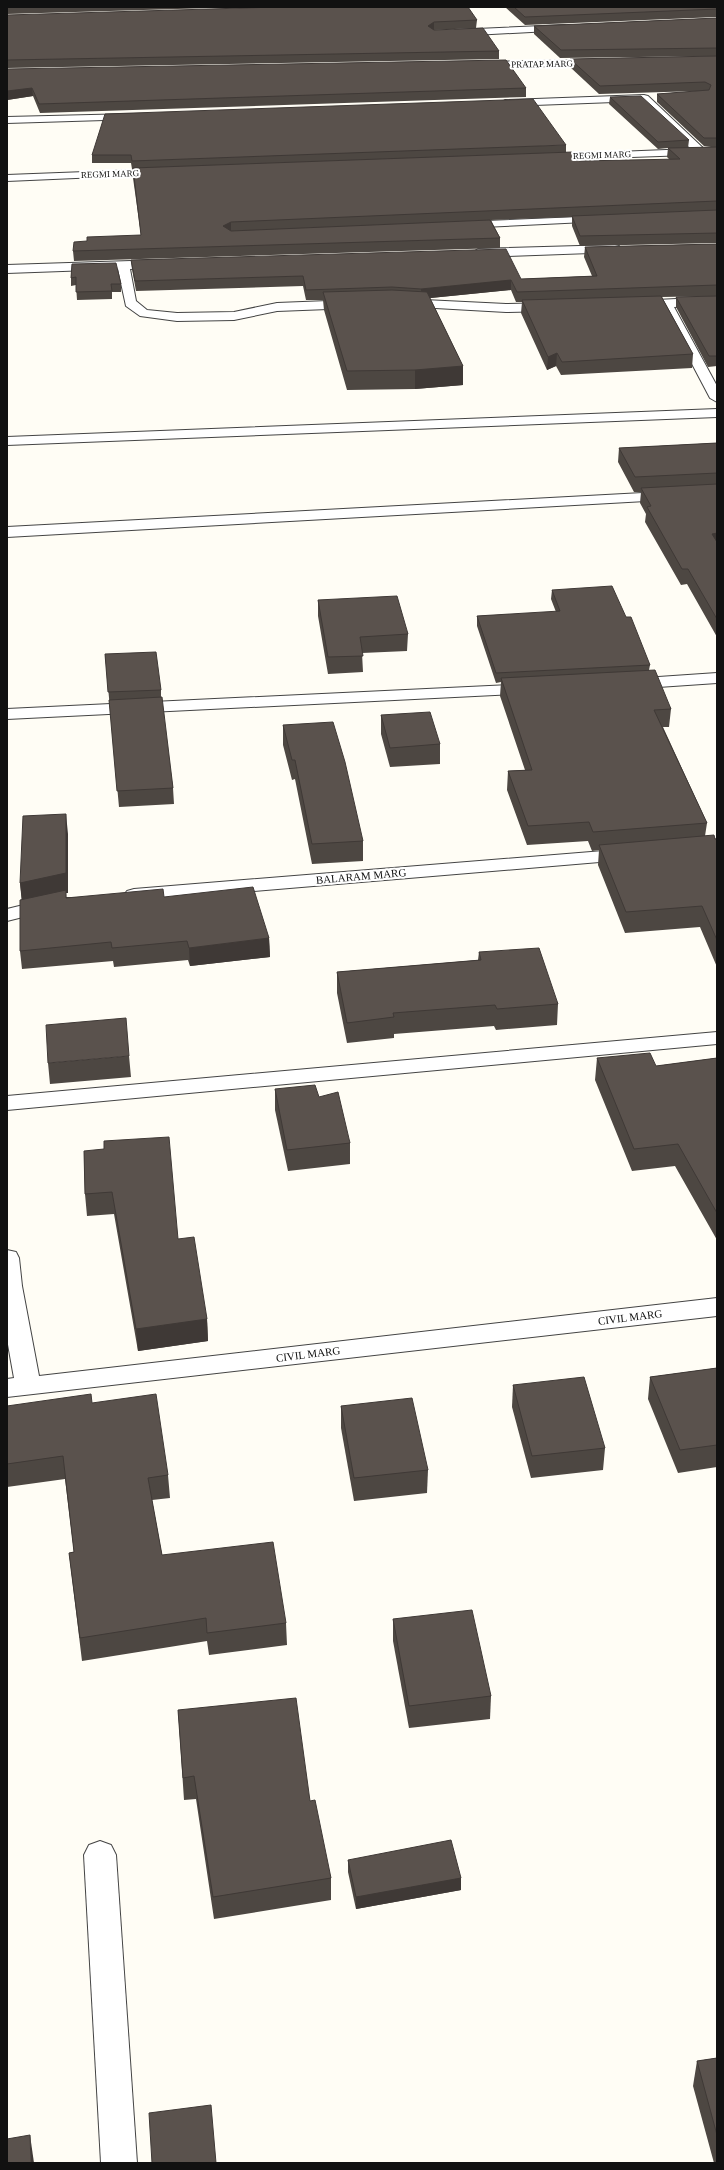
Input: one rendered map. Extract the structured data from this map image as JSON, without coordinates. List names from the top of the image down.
{
  "streets": {
    "street": [
      "PRATAP MARG",
      "REGMI MARG",
      "BALARAM MARG",
      "CIVIL MARG"
    ]
  }
}
